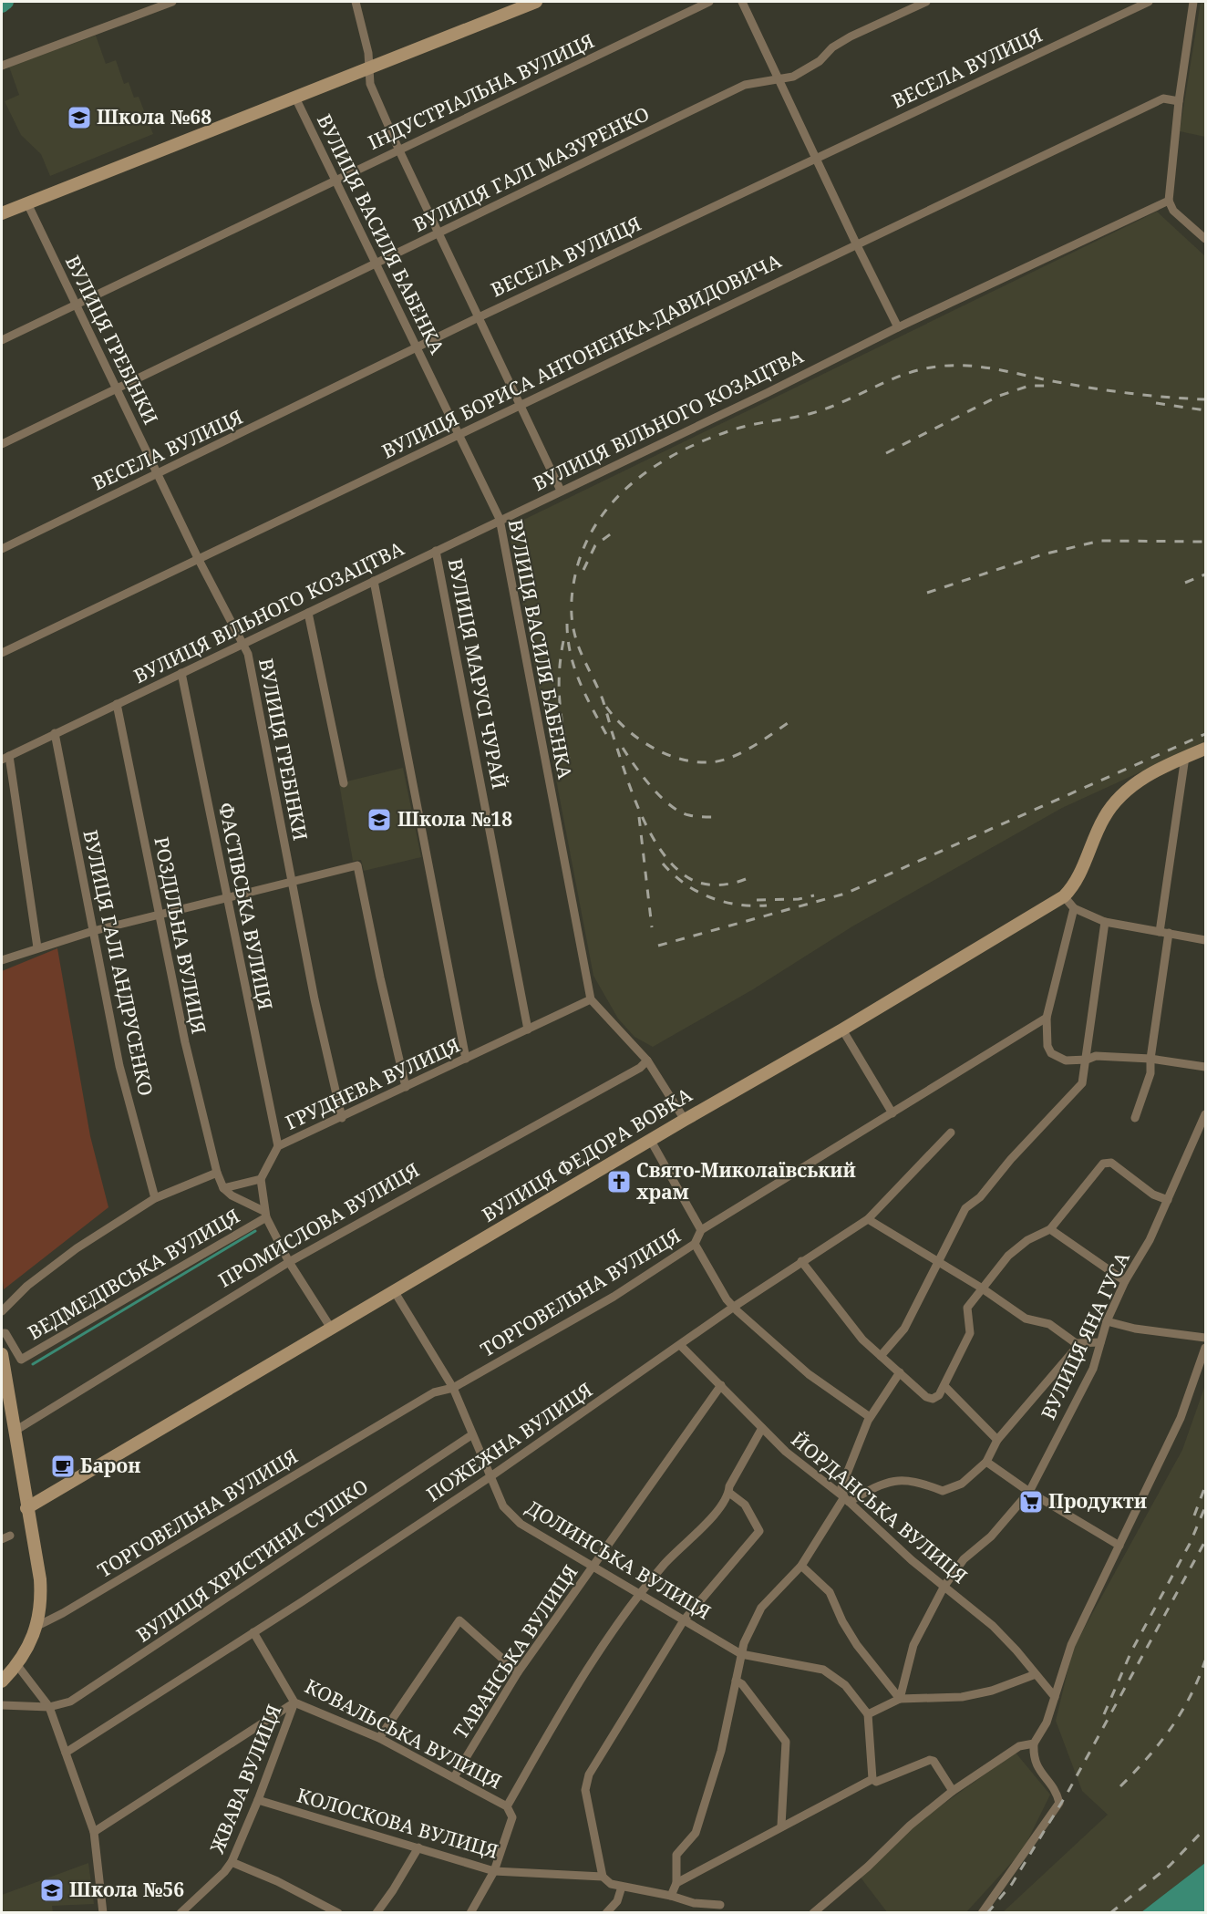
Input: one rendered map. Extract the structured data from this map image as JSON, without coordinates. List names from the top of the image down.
{
  "streets": {
    "street": [
      "ВЕСЕЛА ВУЛИЦЯ",
      "ІНДУСТРІАЛЬНА ВУЛИЦЯ",
      "ВУЛИЦЯ ГАЛІ МАЗУРЕНКО",
      "ВУЛИЦЯ ВАСИЛЯ БАБЕНКА",
      "ВУЛИЦЯ ГРЕБІНКИ",
      "ВУЛИЦЯ БОРИСА АНТОНЕНКА-ДАВИДОВИЧА",
      "ВУЛИЦЯ ВІЛЬНОГО КОЗАЦТВА",
      "ВУЛИЦЯ МАРУСІ ЧУРАЙ",
      "ФАСТІВСЬКА ВУЛИЦЯ",
      "РОЗДІЛЬНА ВУЛИЦЯ",
      "ВУЛИЦЯ ГАЛІ АНДРУСЕНКО",
      "ГРУДНЕВА ВУЛИЦЯ",
      "ВУЛИЦЯ ФЕДОРА ВОВКА",
      "ПРОМИСЛОВА ВУЛИЦЯ",
      "ВЕДМЕДІВСЬКА ВУЛИЦЯ",
      "ТОРГОВЕЛЬНА ВУЛИЦЯ",
      "ВУЛИЦЯ ЯНА ГУСА",
      "ПОЖЕЖНА ВУЛИЦЯ",
      "ЙОРДАНСЬКА ВУЛИЦЯ",
      "ДОЛИНСЬКА ВУЛИЦЯ",
      "ВУЛИЦЯ ХРИСТИНИ СУШКО",
      "ТАВАНСЬКА ВУЛИЦЯ",
      "КОВАЛЬСЬКА ВУЛИЦЯ",
      "ЖВАВА ВУЛИЦЯ",
      "КОЛОСКОВА ВУЛИЦЯ"
    ]
  },
  "crossings": [
    ["ВЕСЕЛА ВУЛИЦЯ", "ВУЛИЦЯ ВАСИЛЯ БАБЕНКА"],
    ["ВЕСЕЛА ВУЛИЦЯ", "ВУЛИЦЯ ГРЕБІНКИ"],
    ["ІНДУСТРІАЛЬНА ВУЛИЦЯ", "ВУЛИЦЯ ВАСИЛЯ БАБЕНКА"],
    ["ІНДУСТРІАЛЬНА ВУЛИЦЯ", "ВУЛИЦЯ ГРЕБІНКИ"],
    ["ВУЛИЦЯ ГАЛІ МАЗУРЕНКО", "ВУЛИЦЯ ВАСИЛЯ БАБЕНКА"],
    ["ВУЛИЦЯ ГАЛІ МАЗУРЕНКО", "ВУЛИЦЯ ГРЕБІНКИ"],
    ["ВУЛИЦЯ ВАСИЛЯ БАБЕНКА", "ВУЛИЦЯ БОРИСА АНТОНЕНКА-ДАВИДОВИЧА"],
    ["ВУЛИЦЯ ВАСИЛЯ БАБЕНКА", "ВУЛИЦЯ ВІЛЬНОГО КОЗАЦТВА"],
    ["ВУЛИЦЯ ВАСИЛЯ БАБЕНКА", "ГРУДНЕВА ВУЛИЦЯ"],
    ["ВУЛИЦЯ ГРЕБІНКИ", "ВУЛИЦЯ БОРИСА АНТОНЕНКА-ДАВИДОВИЧА"],
    ["ВУЛИЦЯ ГРЕБІНКИ", "ВУЛИЦЯ ВІЛЬНОГО КОЗАЦТВА"],
    ["ВУЛИЦЯ ГРЕБІНКИ", "ГРУДНЕВА ВУЛИЦЯ"],
    ["ВУЛИЦЯ ВІЛЬНОГО КОЗАЦТВА", "ВУЛИЦЯ МАРУСІ ЧУРАЙ"],
    ["ВУЛИЦЯ ВІЛЬНОГО КОЗАЦТВА", "ФАСТІВСЬКА ВУЛИЦЯ"],
    ["ВУЛИЦЯ ВІЛЬНОГО КОЗАЦТВА", "РОЗДІЛЬНА ВУЛИЦЯ"],
    ["ВУЛИЦЯ ВІЛЬНОГО КОЗАЦТВА", "ВУЛИЦЯ ГАЛІ АНДРУСЕНКО"],
    ["ВУЛИЦЯ МАРУСІ ЧУРАЙ", "ГРУДНЕВА ВУЛИЦЯ"],
    ["ФАСТІВСЬКА ВУЛИЦЯ", "ГРУДНЕВА ВУЛИЦЯ"],
    ["ВУЛИЦЯ ФЕДОРА ВОВКА", "ДОЛИНСЬКА ВУЛИЦЯ"],
    ["ТОРГОВЕЛЬНА ВУЛИЦЯ", "ДОЛИНСЬКА ВУЛИЦЯ"],
    ["ВУЛИЦЯ ЯНА ГУСА", "ЙОРДАНСЬКА ВУЛИЦЯ"],
    ["ПОЖЕЖНА ВУЛИЦЯ", "ЙОРДАНСЬКА ВУЛИЦЯ"],
    ["ПОЖЕЖНА ВУЛИЦЯ", "ДОЛИНСЬКА ВУЛИЦЯ"],
    ["ПОЖЕЖНА ВУЛИЦЯ", "КОВАЛЬСЬКА ВУЛИЦЯ"],
    ["ЙОРДАНСЬКА ВУЛИЦЯ", "ТАВАНСЬКА ВУЛИЦЯ"],
    ["ДОЛИНСЬКА ВУЛИЦЯ", "ВУЛИЦЯ ХРИСТИНИ СУШКО"],
    ["ДОЛИНСЬКА ВУЛИЦЯ", "ТАВАНСЬКА ВУЛИЦЯ"],
    ["ТАВАНСЬКА ВУЛИЦЯ", "КОВАЛЬСЬКА ВУЛИЦЯ"],
    ["КОВАЛЬСЬКА ВУЛИЦЯ", "ЖВАВА ВУЛИЦЯ"],
    ["ЖВАВА ВУЛИЦЯ", "КОЛОСКОВА ВУЛИЦЯ"]
  ],
  "places": {
    "school or university": ["Школа №68", "Школа №18", "Школа №56"],
    "church": ["Свято-Миколаївський храм"],
    "cafe": ["Барон"],
    "supermarket": ["Продукти"]
  }
}
